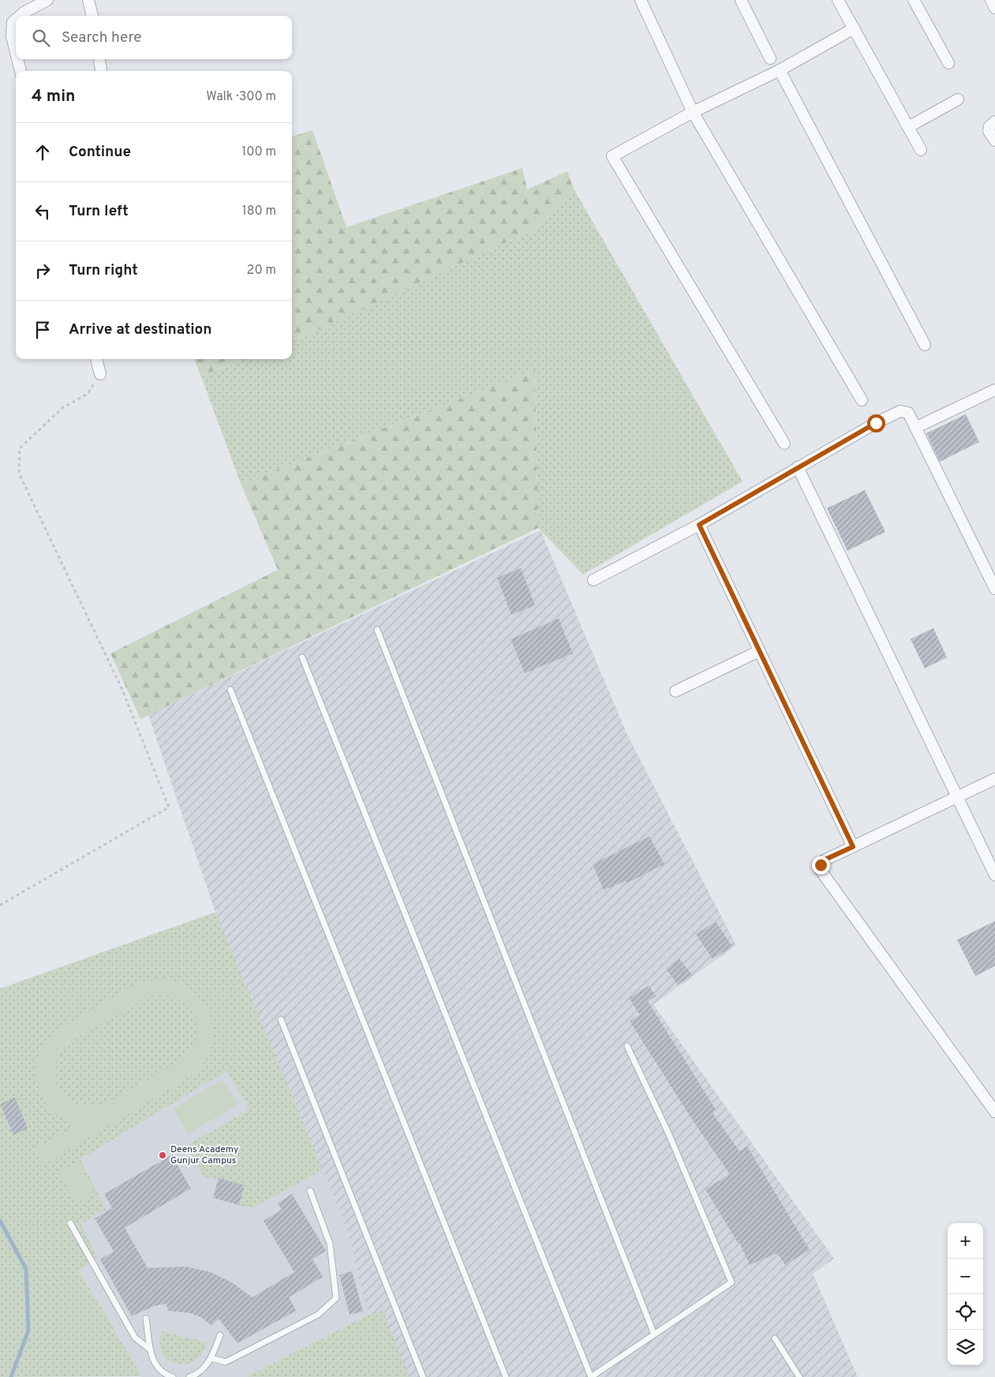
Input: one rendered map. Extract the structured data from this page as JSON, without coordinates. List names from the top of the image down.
{
  "places": ["Deens Academy Gunjur Campus"],
  "page": {
    "search": "Search here",
    "heading": ["4 min", "Walk · 300 m"],
    "list": [
      ["Continue", "100 m"],
      ["Turn left", "180 m"],
      ["Turn right", "20 m"],
      "Arrive at destination"
    ],
    "map_buttons": ["+", "−"]
  }
}
